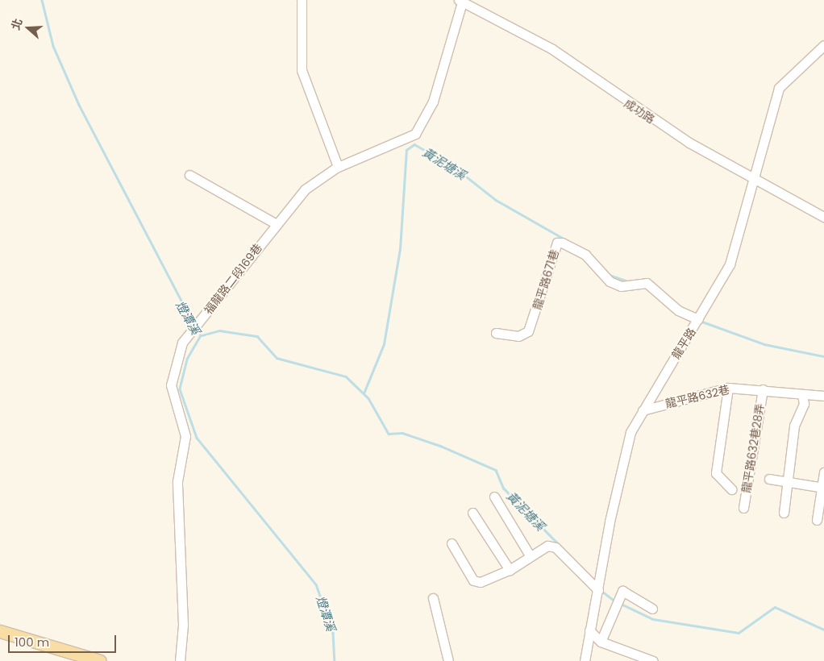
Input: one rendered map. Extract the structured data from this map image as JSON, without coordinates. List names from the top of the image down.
{
  "streets": {
    "street": [
      "成功路",
      "福龍路二段169巷",
      "龍平路671巷",
      "龍平路",
      "龍平路632巷",
      "龍平路632巷28弄"
    ]
  },
  "crossings": [
    ["成功路", "福龍路二段169巷"],
    ["成功路", "龍平路"],
    ["龍平路671巷", "龍平路"],
    ["龍平路", "龍平路632巷"],
    ["龍平路632巷", "龍平路632巷28弄"]
  ],
  "water": ["黃泥塘溪", "燈潭溪"],
  "scale_bar": "100 m",
  "north": "left"
}
